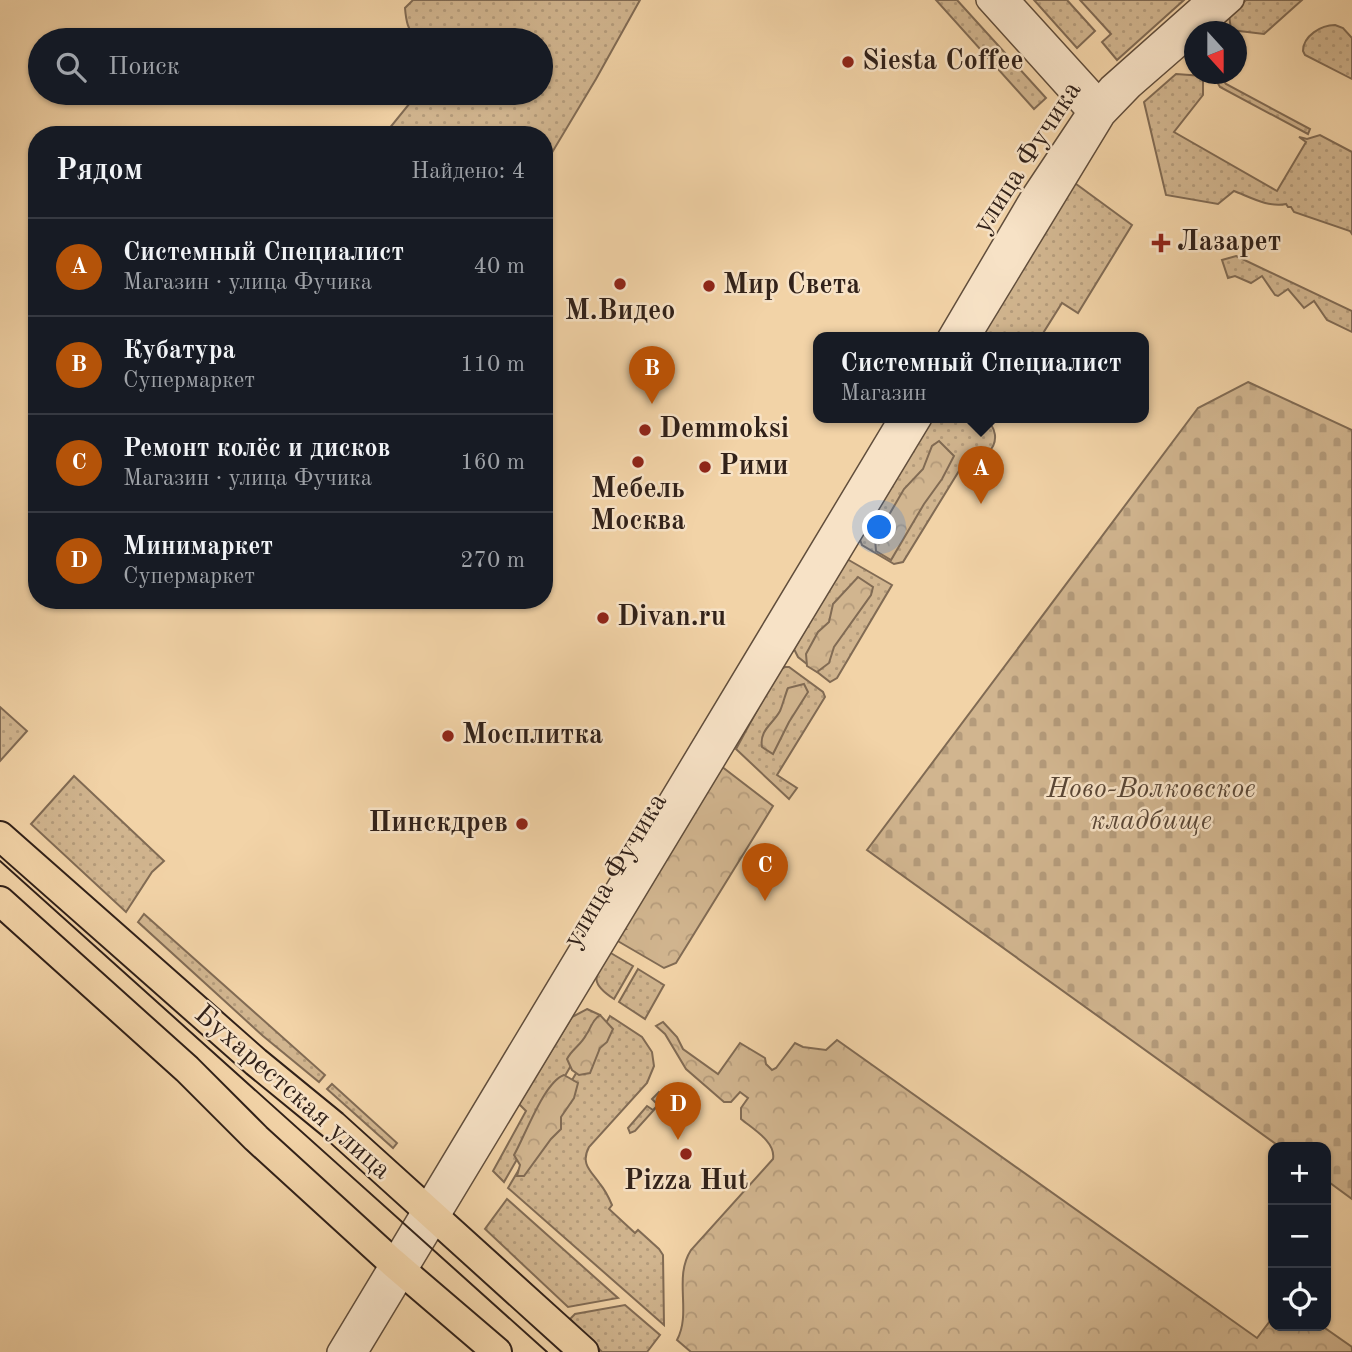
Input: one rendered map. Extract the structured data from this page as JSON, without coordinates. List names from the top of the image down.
{
  "streets": {
    "main road": ["Бухарестская улица"],
    "street": ["улица Фучика"]
  },
  "crossings": [
    ["улица Фучика", "Бухарестская улица"]
  ],
  "parks": ["Ново-Волковское кладбище"],
  "places": {
    "other": [
      "Siesta Coffee",
      "М.Видео",
      "Мир Света",
      "Demmoksi",
      "Мебель Москва",
      "Рими",
      "Divan.ru",
      "Мосплитка",
      "Пинскдрев",
      "Pizza Hut"
    ],
    "health": ["Лазарет"]
  },
  "north": "bottom",
  "page": {
    "search": "Поиск",
    "heading": ["Рядом", "Найдено: 4"],
    "list": [
      {
        "mark": "A",
        "name": "Системный Специалист",
        "note": "Магазин · улица Фучика",
        "value": "40 m"
      },
      {
        "mark": "B",
        "name": "Кубатура",
        "note": "Супермаркет",
        "value": "110 m"
      },
      {
        "mark": "C",
        "name": "Ремонт колёс и дисков",
        "note": "Магазин · улица Фучика",
        "value": "160 m"
      },
      {
        "mark": "D",
        "name": "Минимаркет",
        "note": "Супермаркет",
        "value": "270 m"
      }
    ],
    "popup": ["Системный Специалист", "Магазин"],
    "pins": [
      "B",
      "A",
      "C",
      "D"
    ],
    "map_buttons": ["+", "−"]
  }
}
